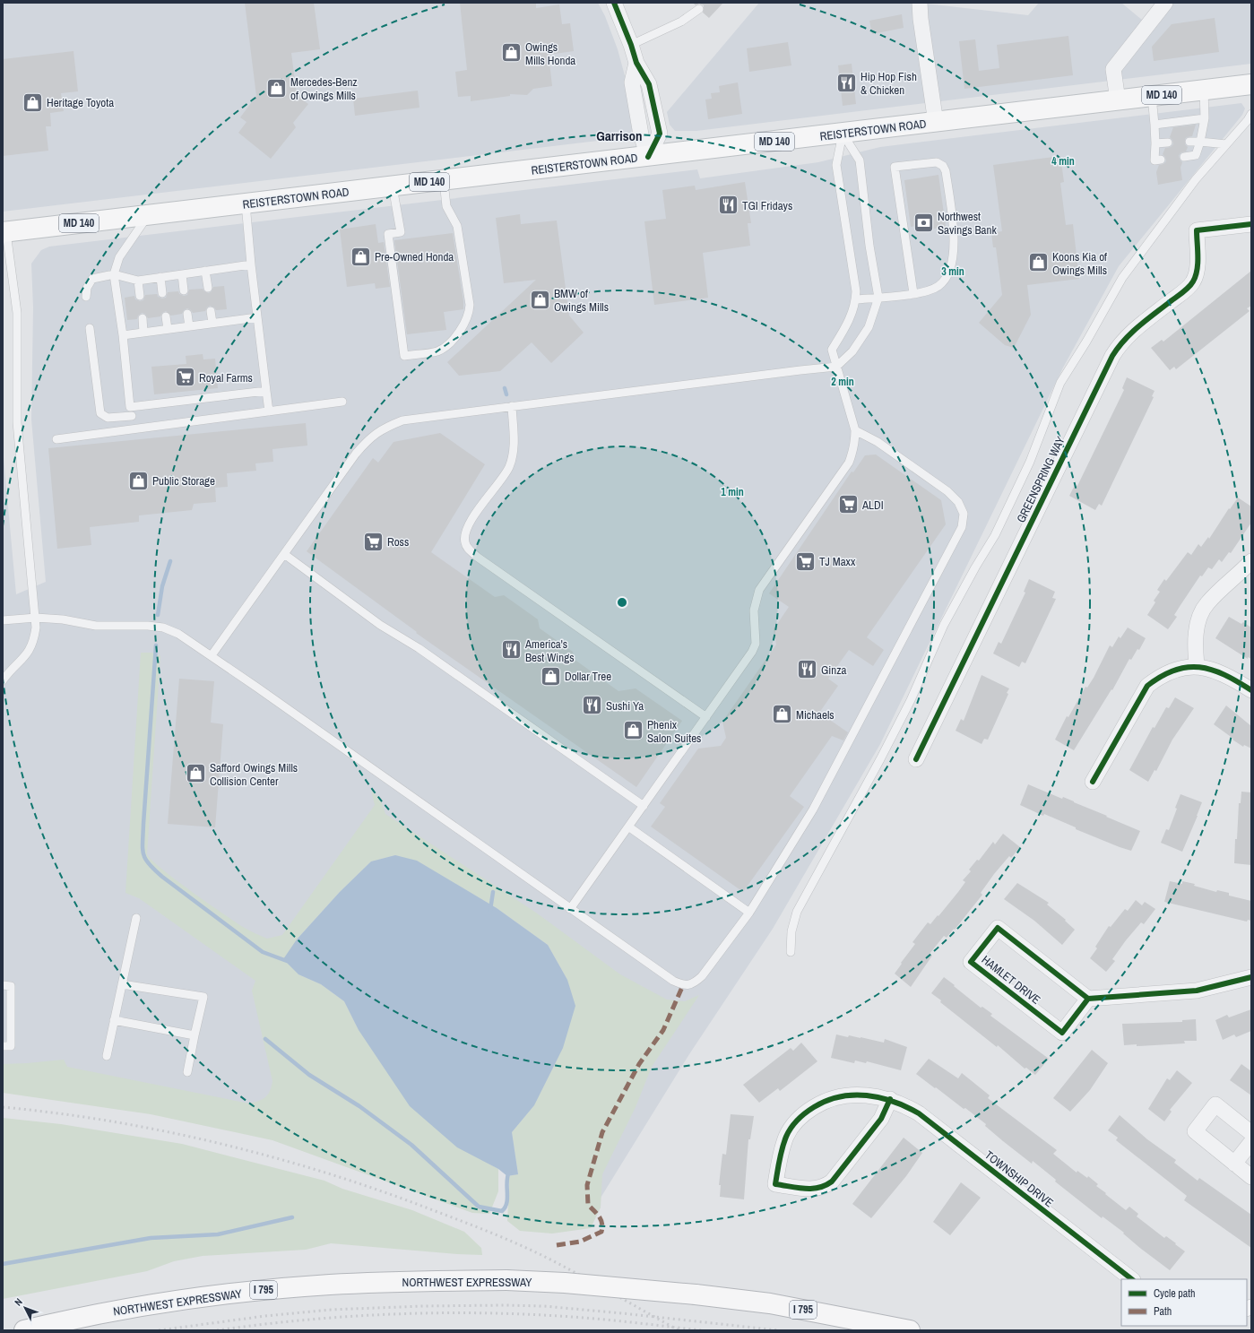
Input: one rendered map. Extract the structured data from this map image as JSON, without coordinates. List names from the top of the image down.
{
  "streets": {
    "main road": [
      "MD 140",
      "REISTERSTOWN ROAD",
      "NORTHWEST EXPRESSWAY",
      "I 795"
    ],
    "street": ["GREENSPRING WAY", "HAMLET DRIVE", "TOWNSHIP DRIVE"]
  },
  "districts": ["Garrison"],
  "places": {
    "shop": [
      "Owings Mills Honda",
      "Mercedes-Benz of Owings Mills",
      "Heritage Toyota",
      "Pre-Owned Honda",
      "Koons Kia of Owings Mills",
      "BMW of Owings Mills",
      "Public Storage",
      "Dollar Tree",
      "Michaels",
      "Phenix Salon Suites",
      "Safford Owings Mills Collision Center"
    ],
    "restaurant": [
      "Hip Hop Fish & Chicken",
      "TGI Fridays",
      "America's Best Wings",
      "Ginza",
      "Sushi Ya"
    ],
    "bank": ["Northwest Savings Bank"],
    "supermarket": [
      "Royal Farms",
      "ALDI",
      "Ross",
      "TJ Maxx"
    ]
  },
  "legend": ["Cycle path", "Path"],
  "north": "top left",
  "rings": [
    "4 min",
    "3 min",
    "2 min",
    "1 min"
  ]
}
